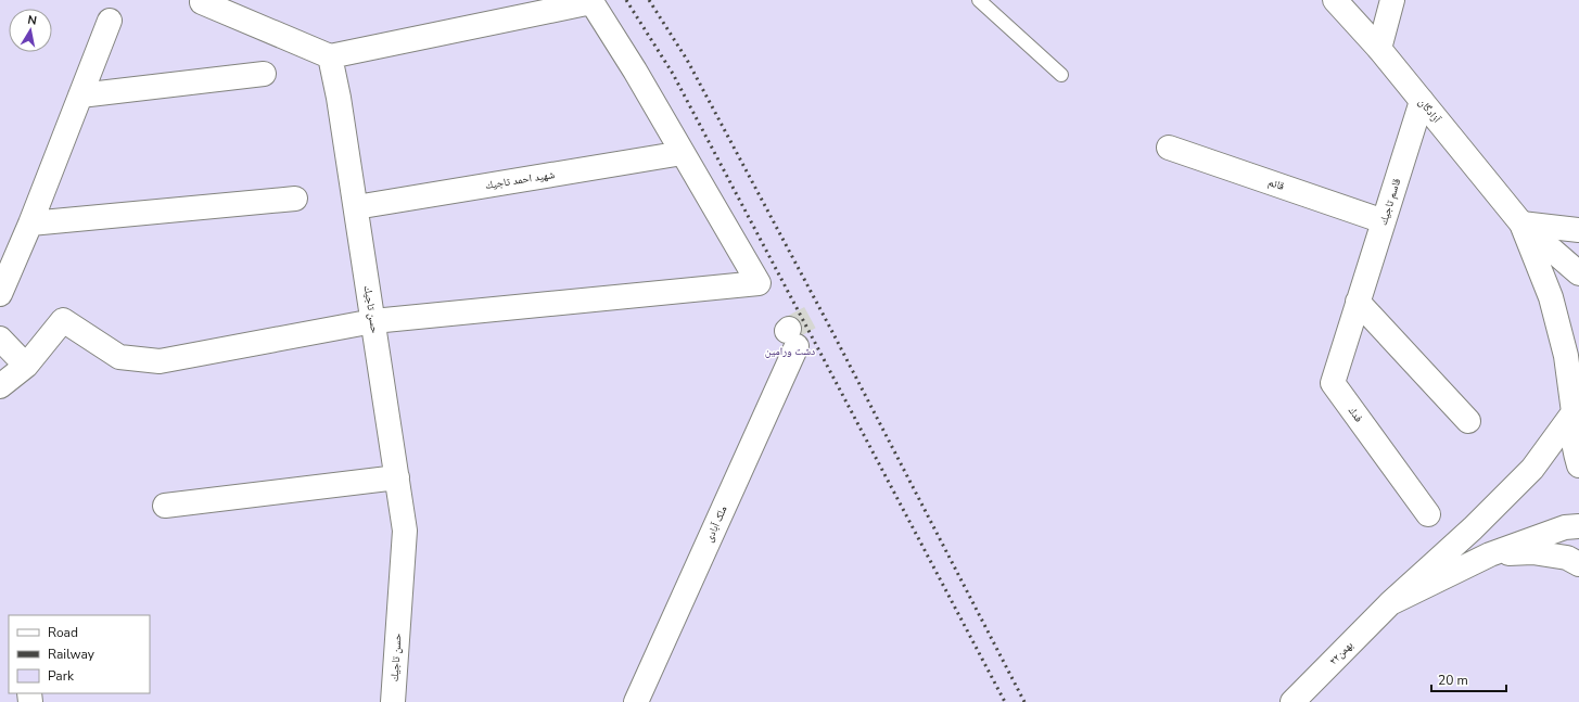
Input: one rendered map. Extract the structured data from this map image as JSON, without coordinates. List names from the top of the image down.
{
  "streets": {
    "street": [
      "آزادگان",
      "شهيد احمد تاجيك",
      "قائم",
      "قاسم تاجيك",
      "حسن تاجيك",
      "فدك",
      "ملک آبادی",
      "۲۲بهمن"
    ]
  },
  "crossings": [
    ["آزادگان", "قاسم تاجيك"],
    ["شهيد احمد تاجيك", "حسن تاجيك"],
    ["قائم", "قاسم تاجيك"],
    ["قاسم تاجيك", "فدك"]
  ],
  "parks": ["دشت ورامین"],
  "legend": ["Road", "Railway", "Park"],
  "scale_bar": "20 m",
  "north": "top"
}
